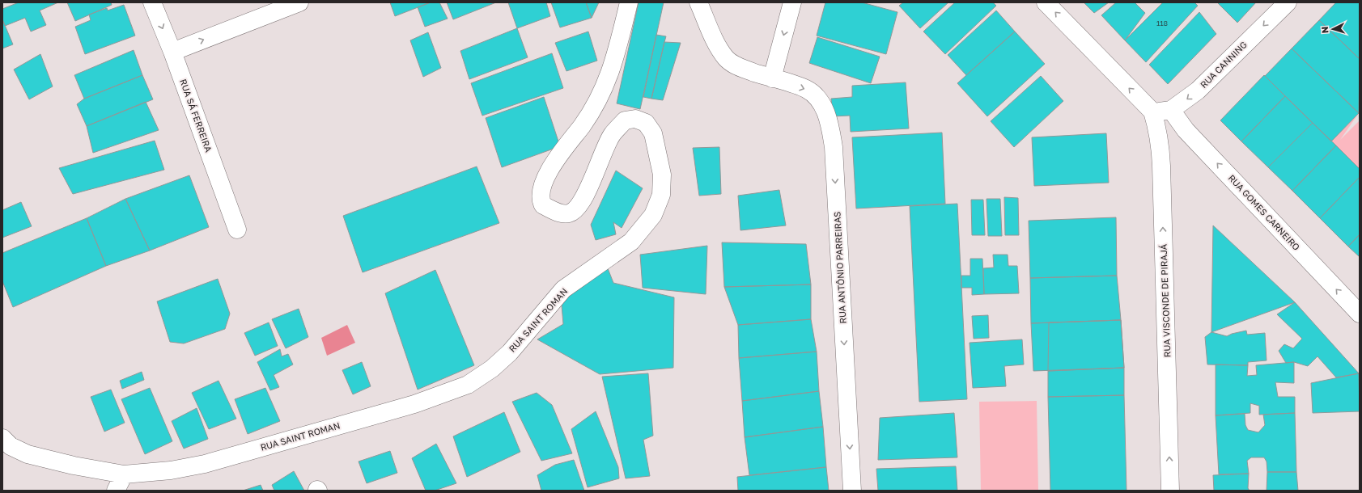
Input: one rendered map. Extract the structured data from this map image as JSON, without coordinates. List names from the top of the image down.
{
  "streets": {
    "street": [
      "RUA CANNING",
      "RUA SÁ FERREIRA",
      "RUA GOMES CARNEIRO",
      "RUA ANTÔNIO PARREIRAS",
      "RUA VISCONDE DE PIRAJÁ",
      "RUA SAINT ROMAN"
    ]
  },
  "crossings": [
    ["RUA CANNING", "RUA GOMES CARNEIRO"]
  ],
  "one_way": [
    "RUA CANNING",
    "RUA GOMES CARNEIRO",
    "RUA ANTÔNIO PARREIRAS",
    "RUA VISCONDE DE PIRAJÁ"
  ],
  "house_numbers": ["118"],
  "north": "left"
}
